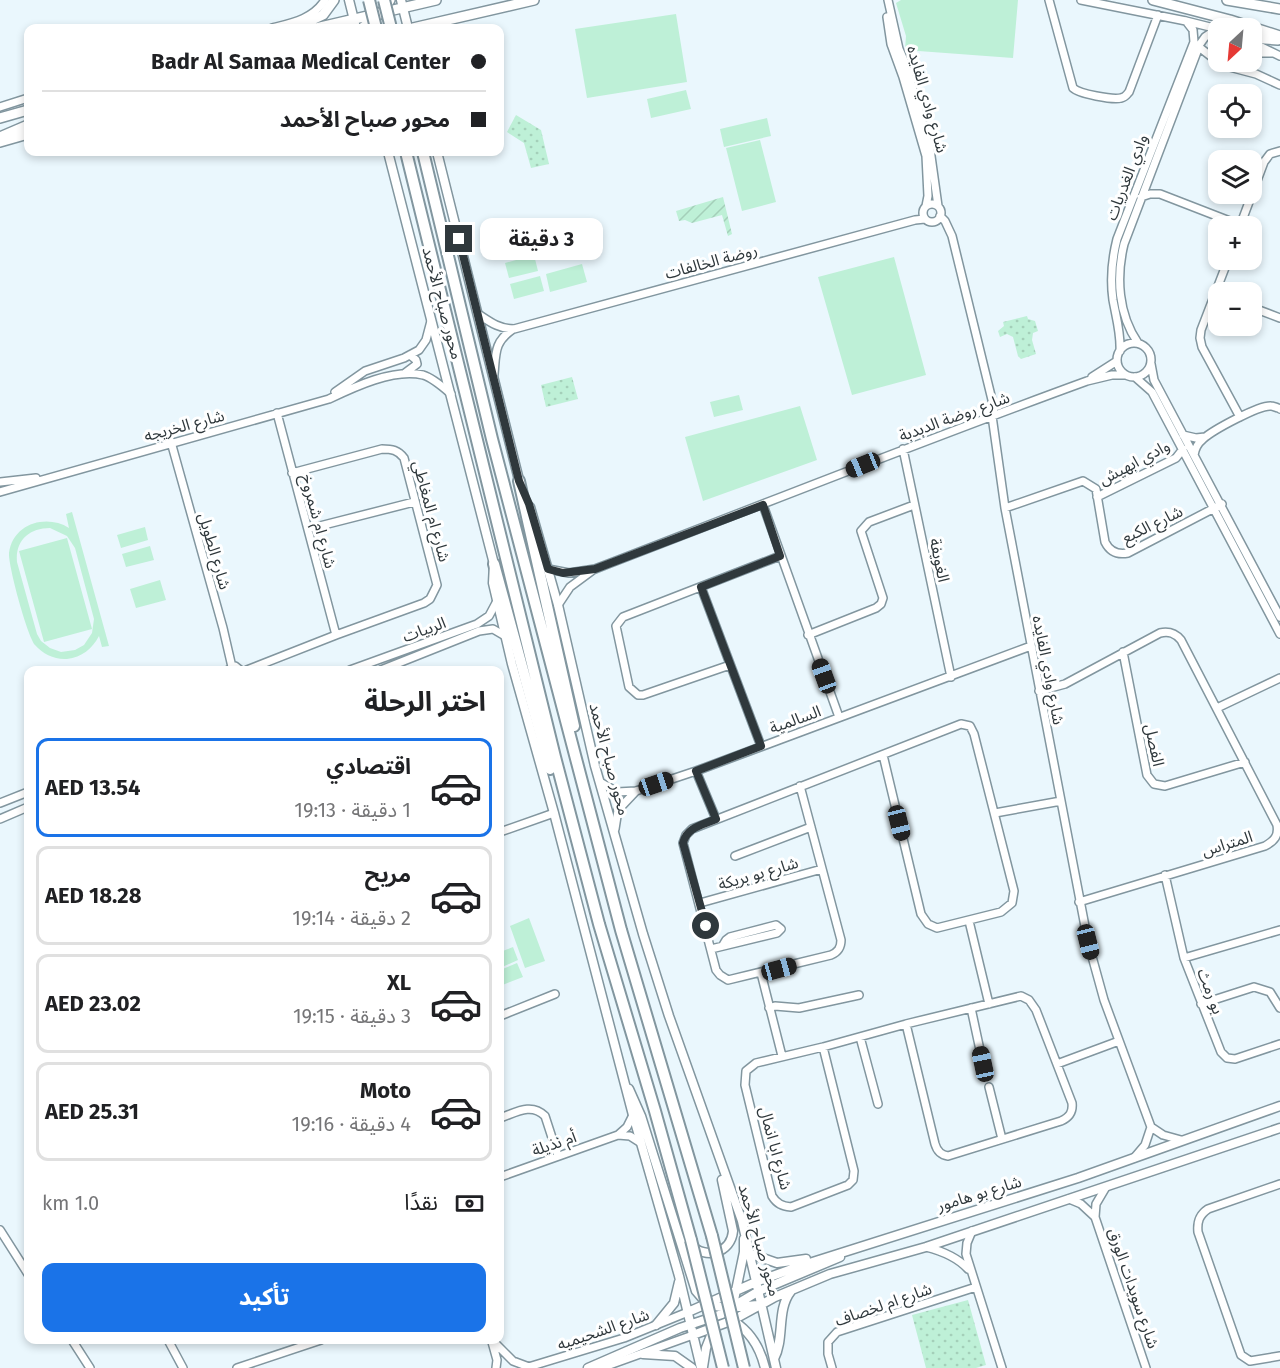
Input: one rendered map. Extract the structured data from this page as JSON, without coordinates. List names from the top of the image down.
{
  "streets": {
    "highway": ["محور صباح الأحمد"],
    "street": [
      "شارع وادي الفايده",
      "وادي الغدريات",
      "روضة الخالفات",
      "شارع روضة الدبدبة",
      "شارع الخريجه",
      "وادي ابهيش",
      "شارع ام المغاطي",
      "شارع ام شمروخ",
      "شارع الكبع",
      "شارع الطويل",
      "الغويفة",
      "الربيات",
      "السالمية",
      "الفصل",
      "المتراس",
      "شارع بو بريكة",
      "بو رمث",
      "أم نذيلة",
      "شارع ابا انمال",
      "شارع بو هامور",
      "شارع سويدات الورق",
      "شارع ام لخصاف",
      "شارع الشحيميه"
    ]
  },
  "crossings": [
    ["شارع وادي الفايده", "روضة الخالفات"],
    ["شارع وادي الفايده", "شارع روضة الدبدبة"],
    ["شارع وادي الفايده", "السالمية"],
    ["شارع وادي الفايده", "المتراس"],
    ["وادي الغدريات", "شارع روضة الدبدبة"],
    ["محور صباح الأحمد", "شارع روضة الدبدبة"],
    ["محور صباح الأحمد", "شارع الخريجه"],
    ["محور صباح الأحمد", "الربيات"],
    ["محور صباح الأحمد", "السالمية"],
    ["محور صباح الأحمد", "شارع بو هامور"],
    ["محور صباح الأحمد", "شارع الشحيميه"],
    ["شارع روضة الدبدبة", "الغويفة"],
    ["شارع الخريجه", "شارع ام شمروخ"],
    ["شارع الخريجه", "شارع الطويل"],
    ["وادي ابهيش", "شارع الكبع"],
    ["شارع ام المغاطي", "شارع ام شمروخ"],
    ["الغويفة", "السالمية"],
    ["الفصل", "المتراس"],
    ["المتراس", "بو رمث"],
    ["شارع بو هامور", "شارع سويدات الورق"],
    ["شارع بو هامور", "شارع الشحيميه"]
  ],
  "north": "bottom left",
  "page": {
    "map_buttons": ["+", "−"],
    "banner": ["Badr Al Samaa Medical Center", "محور صباح الأحمد"],
    "bubble": "3 دقيقة",
    "heading": "اختر الرحلة",
    "list": [
      {
        "name": "اقتصادي",
        "note": "1 دقيقة · 19:13",
        "value": "AED 13.54"
      },
      {
        "name": "مريح",
        "note": "2 دقيقة · 19:14",
        "value": "AED 18.28"
      },
      {
        "name": "XL",
        "note": "3 دقيقة · 19:15",
        "value": "AED 23.02"
      },
      {
        "name": "Moto",
        "note": "4 دقيقة · 19:16",
        "value": "AED 25.31"
      }
    ],
    "pay": ["نقدًا", "1.0 km"],
    "buttons": "تأكيد"
  }
}
